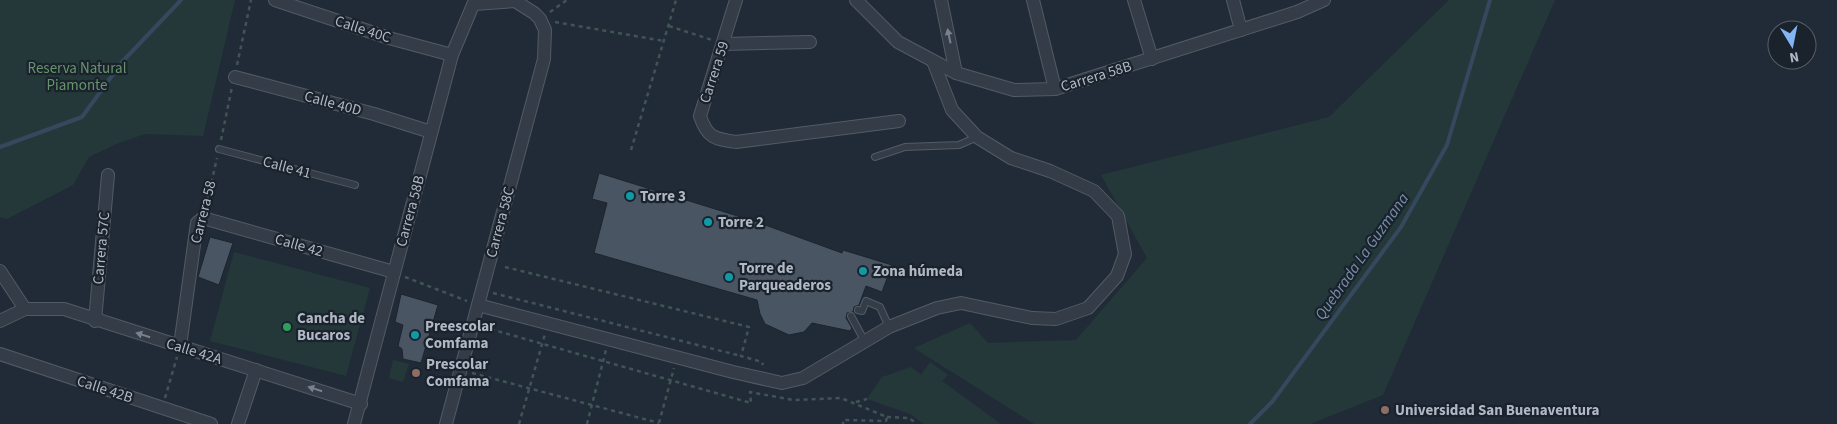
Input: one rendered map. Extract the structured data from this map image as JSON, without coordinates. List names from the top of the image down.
{
  "streets": {
    "street": [
      "Calle 40C",
      "Carrera 59",
      "Carrera 58B",
      "Calle 40D",
      "Carrera 58",
      "Carrera 58C",
      "Calle 42",
      "Carrera 57C",
      "Calle 42A",
      "Calle 42B"
    ],
    "lane": ["Calle 41"]
  },
  "crossings": [
    ["Calle 40C", "Carrera 58B"],
    ["Carrera 58B", "Calle 40D"],
    ["Carrera 58B", "Calle 42"],
    ["Carrera 58B", "Calle 42A"],
    ["Calle 40D", "Carrera 58"],
    ["Calle 41", "Carrera 58"],
    ["Carrera 58", "Calle 42"],
    ["Carrera 58", "Calle 42A"],
    ["Carrera 57C", "Calle 42A"]
  ],
  "one_way": ["Calle 42A"],
  "water": ["Quebrada La Guzmana"],
  "parks": ["Reserva Natural Piamonte"],
  "places": [
    "Torre 3",
    "Torre 2",
    "Zona húmeda",
    "Torre de Parqueaderos",
    "Cancha de Bucaros",
    "Preescolar Comfama",
    "Prescolar Comfama",
    "Universidad San Buenaventura"
  ],
  "north": "bottom"
}
